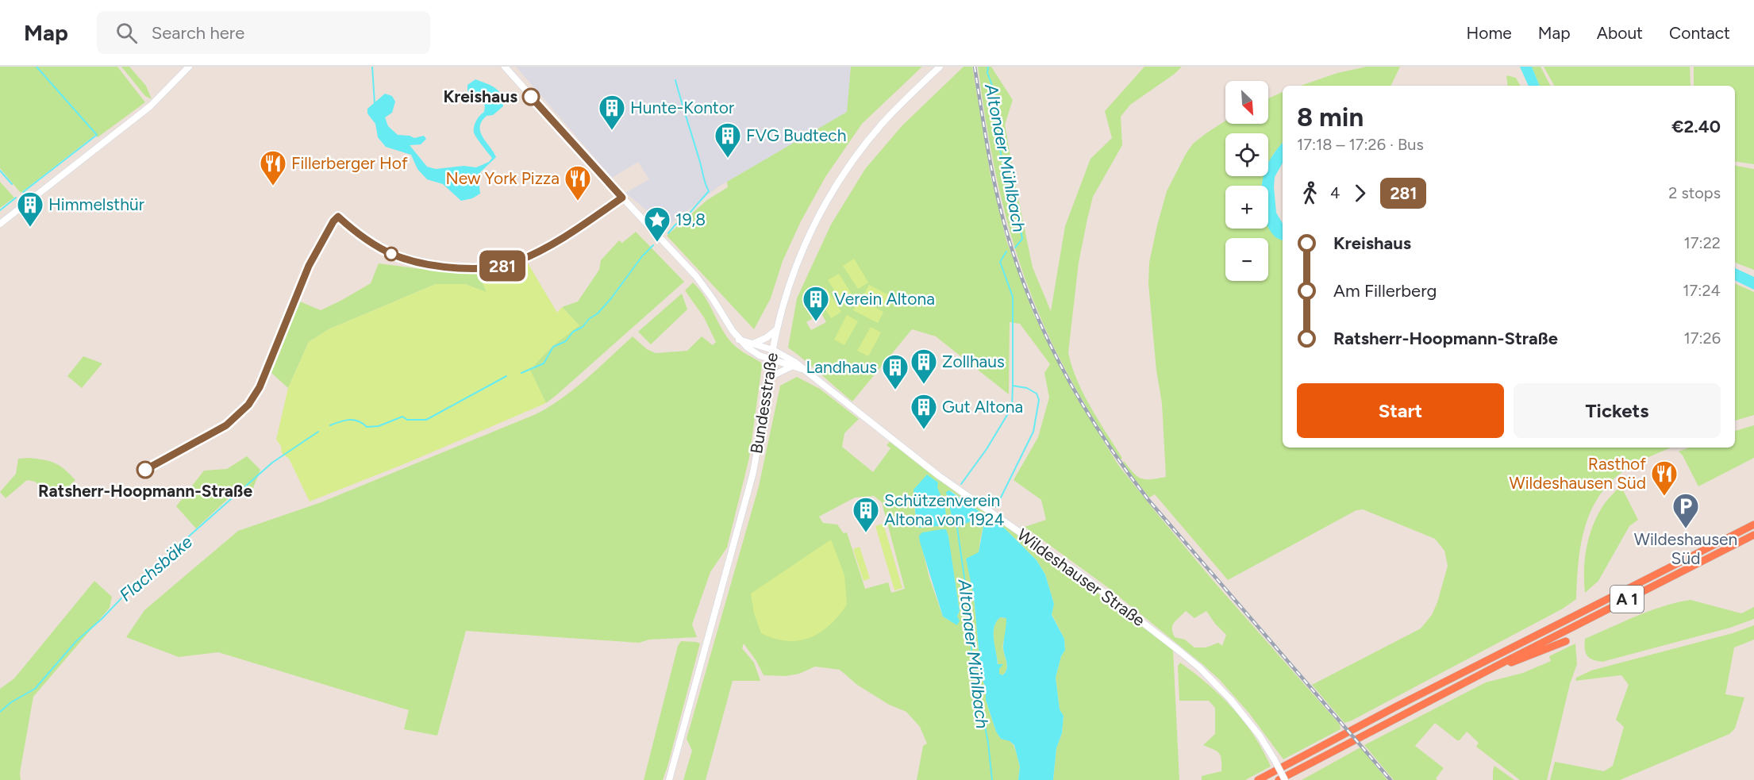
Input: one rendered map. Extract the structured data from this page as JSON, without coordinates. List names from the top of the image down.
{
  "streets": {
    "highway": ["A 1"],
    "main road": ["Bundesstraße", "Wildeshauser Straße"]
  },
  "crossings": [
    ["Bundesstraße", "Wildeshauser Straße"]
  ],
  "water": ["Altonaer Mühlbach", "Flachsbäke"],
  "places": {
    "other": ["Kreishaus", "Ratsherr-Hoopmann-Straße"],
    "building": [
      "Hunte-Kontor",
      "FVG Budtech",
      "Himmelsthür",
      "Verein Altona",
      "Zollhaus",
      "Landhaus",
      "Gut Altona",
      "Schützenverein Altona von 1924"
    ],
    "restaurant": ["Fillerberger Hof", "New York Pizza", "Rasthof Wildeshausen Süd"],
    "place": ["19,8"],
    "parking": ["Wildeshausen Süd"]
  },
  "lines": ["bus line 281"],
  "north": "bottom right",
  "page": {
    "header": "Map",
    "search": "Search here",
    "nav": [
      "Home",
      "Map",
      "About",
      "Contact"
    ],
    "on_map": "281",
    "map_buttons": ["+", "−"],
    "heading": ["8 min", "17:18 – 17:26 · Bus", "€2.40"],
    "legs": ["4", "281", "2 stops"],
    "list": [
      {
        "name": "Kreishaus",
        "value": "17:22"
      },
      {
        "name": "Am Fillerberg",
        "value": "17:24"
      },
      {
        "name": "Ratsherr-Hoopmann-Straße",
        "value": "17:26"
      }
    ],
    "buttons": ["Start", "Tickets"]
  }
}
